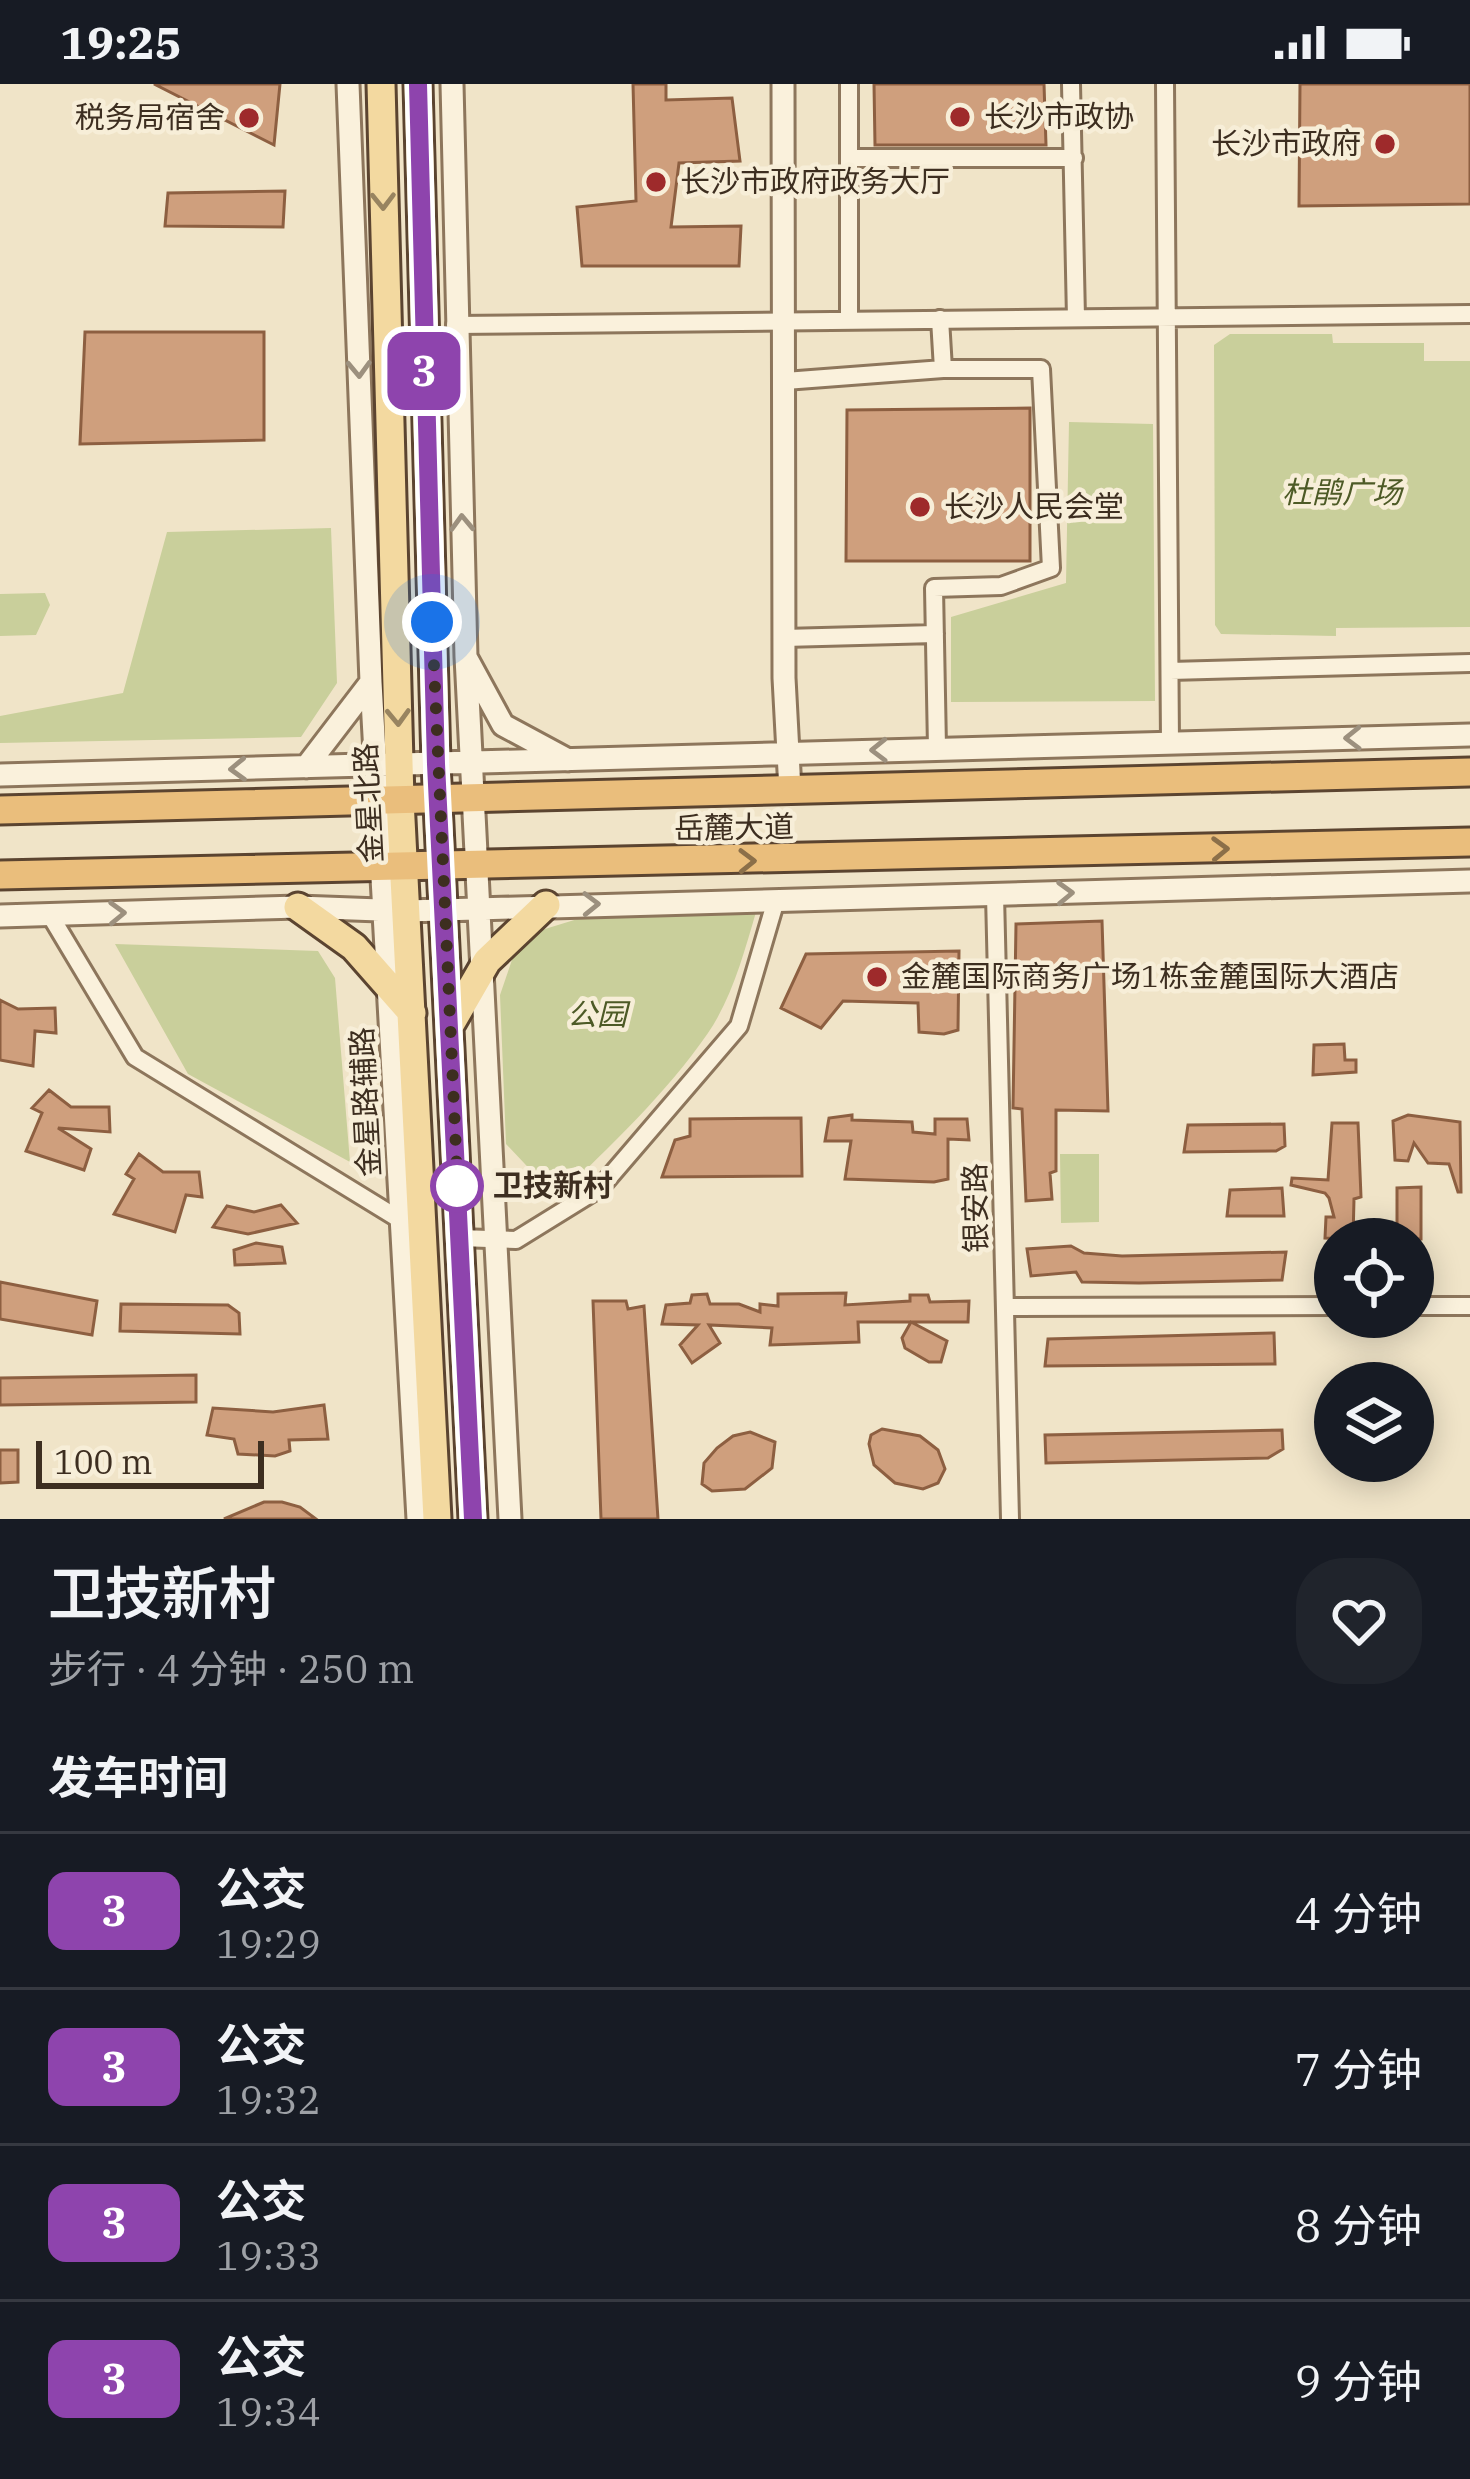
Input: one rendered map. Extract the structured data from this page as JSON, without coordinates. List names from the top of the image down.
{
  "streets": {
    "highway": ["岳麓大道"],
    "main road": ["金星北路"],
    "street": ["金星路辅路", "银安路"]
  },
  "crossings": [
    ["金星北路", "岳麓大道"],
    ["金星北路", "金星路辅路"]
  ],
  "parks": ["杜鹃广场", "公园"],
  "places": [
    "长沙市政协",
    "税务局宿舍",
    "长沙市政府",
    "长沙市政府政务大厅",
    "长沙人民会堂",
    "金麓国际商务广场1栋金麓国际大酒店",
    "卫技新村"
  ],
  "lines": ["bus line 3"],
  "scale_bar": "100 m",
  "page": {
    "status": "19:25",
    "on_map": "3",
    "scale": "100 m",
    "heading": [
      ["卫技新村", "步行 · 4 分钟 · 250 m"],
      "发车时间"
    ],
    "list": [
      {
        "mark": "3",
        "name": "公交",
        "note": "19:29",
        "value": "4 分钟"
      },
      {
        "mark": "3",
        "name": "公交",
        "note": "19:32",
        "value": "7 分钟"
      },
      {
        "mark": "3",
        "name": "公交",
        "note": "19:33",
        "value": "8 分钟"
      },
      {
        "mark": "3",
        "name": "公交",
        "note": "19:34",
        "value": "9 分钟"
      }
    ]
  }
}
